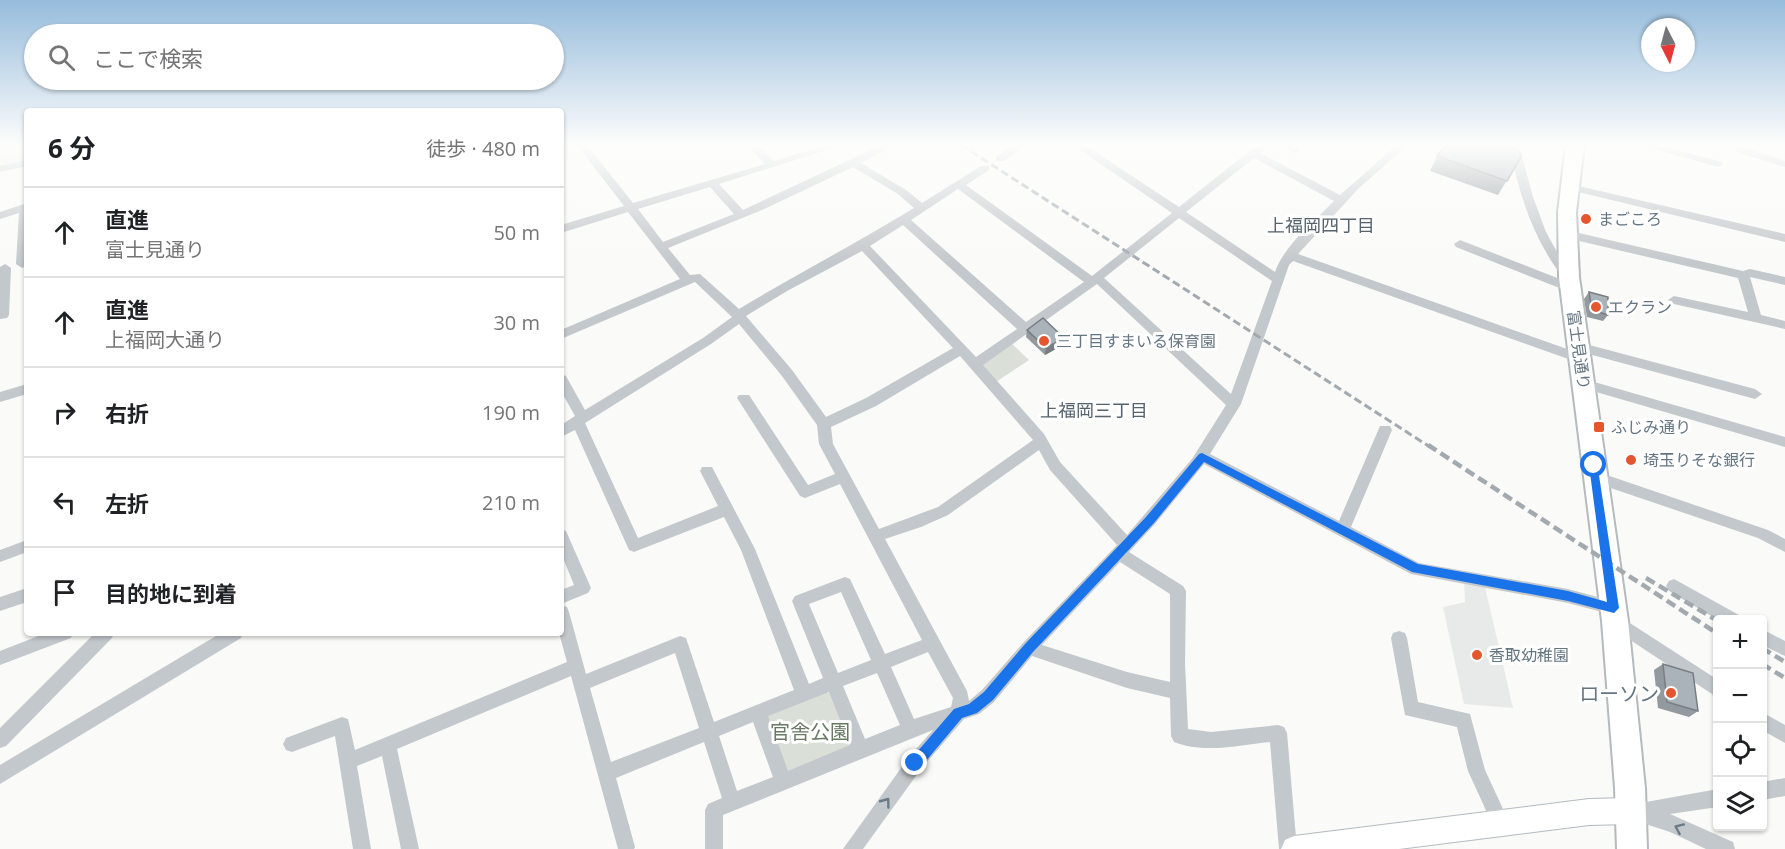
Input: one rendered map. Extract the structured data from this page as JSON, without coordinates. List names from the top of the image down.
{
  "streets": {
    "main road": ["富士見通り"]
  },
  "districts": ["上福岡四丁目", "上福岡三丁目"],
  "parks": ["官舎公園"],
  "places": {
    "other": [
      "まごころ",
      "エクラン",
      "三丁目すまいる保育園",
      "埼玉りそな銀行",
      "香取幼稚園",
      "ローソン"
    ],
    "transit": ["ふじみ通り"]
  },
  "north": "bottom",
  "page": {
    "search": "ここで検索",
    "heading": ["6 分", "徒歩 · 480 m"],
    "list": [
      ["直進", "富士見通り", "50 m"],
      ["直進", "上福岡大通り", "30 m"],
      ["右折", "190 m"],
      ["左折", "210 m"],
      "目的地に到着"
    ],
    "map_buttons": ["+", "−"]
  }
}
